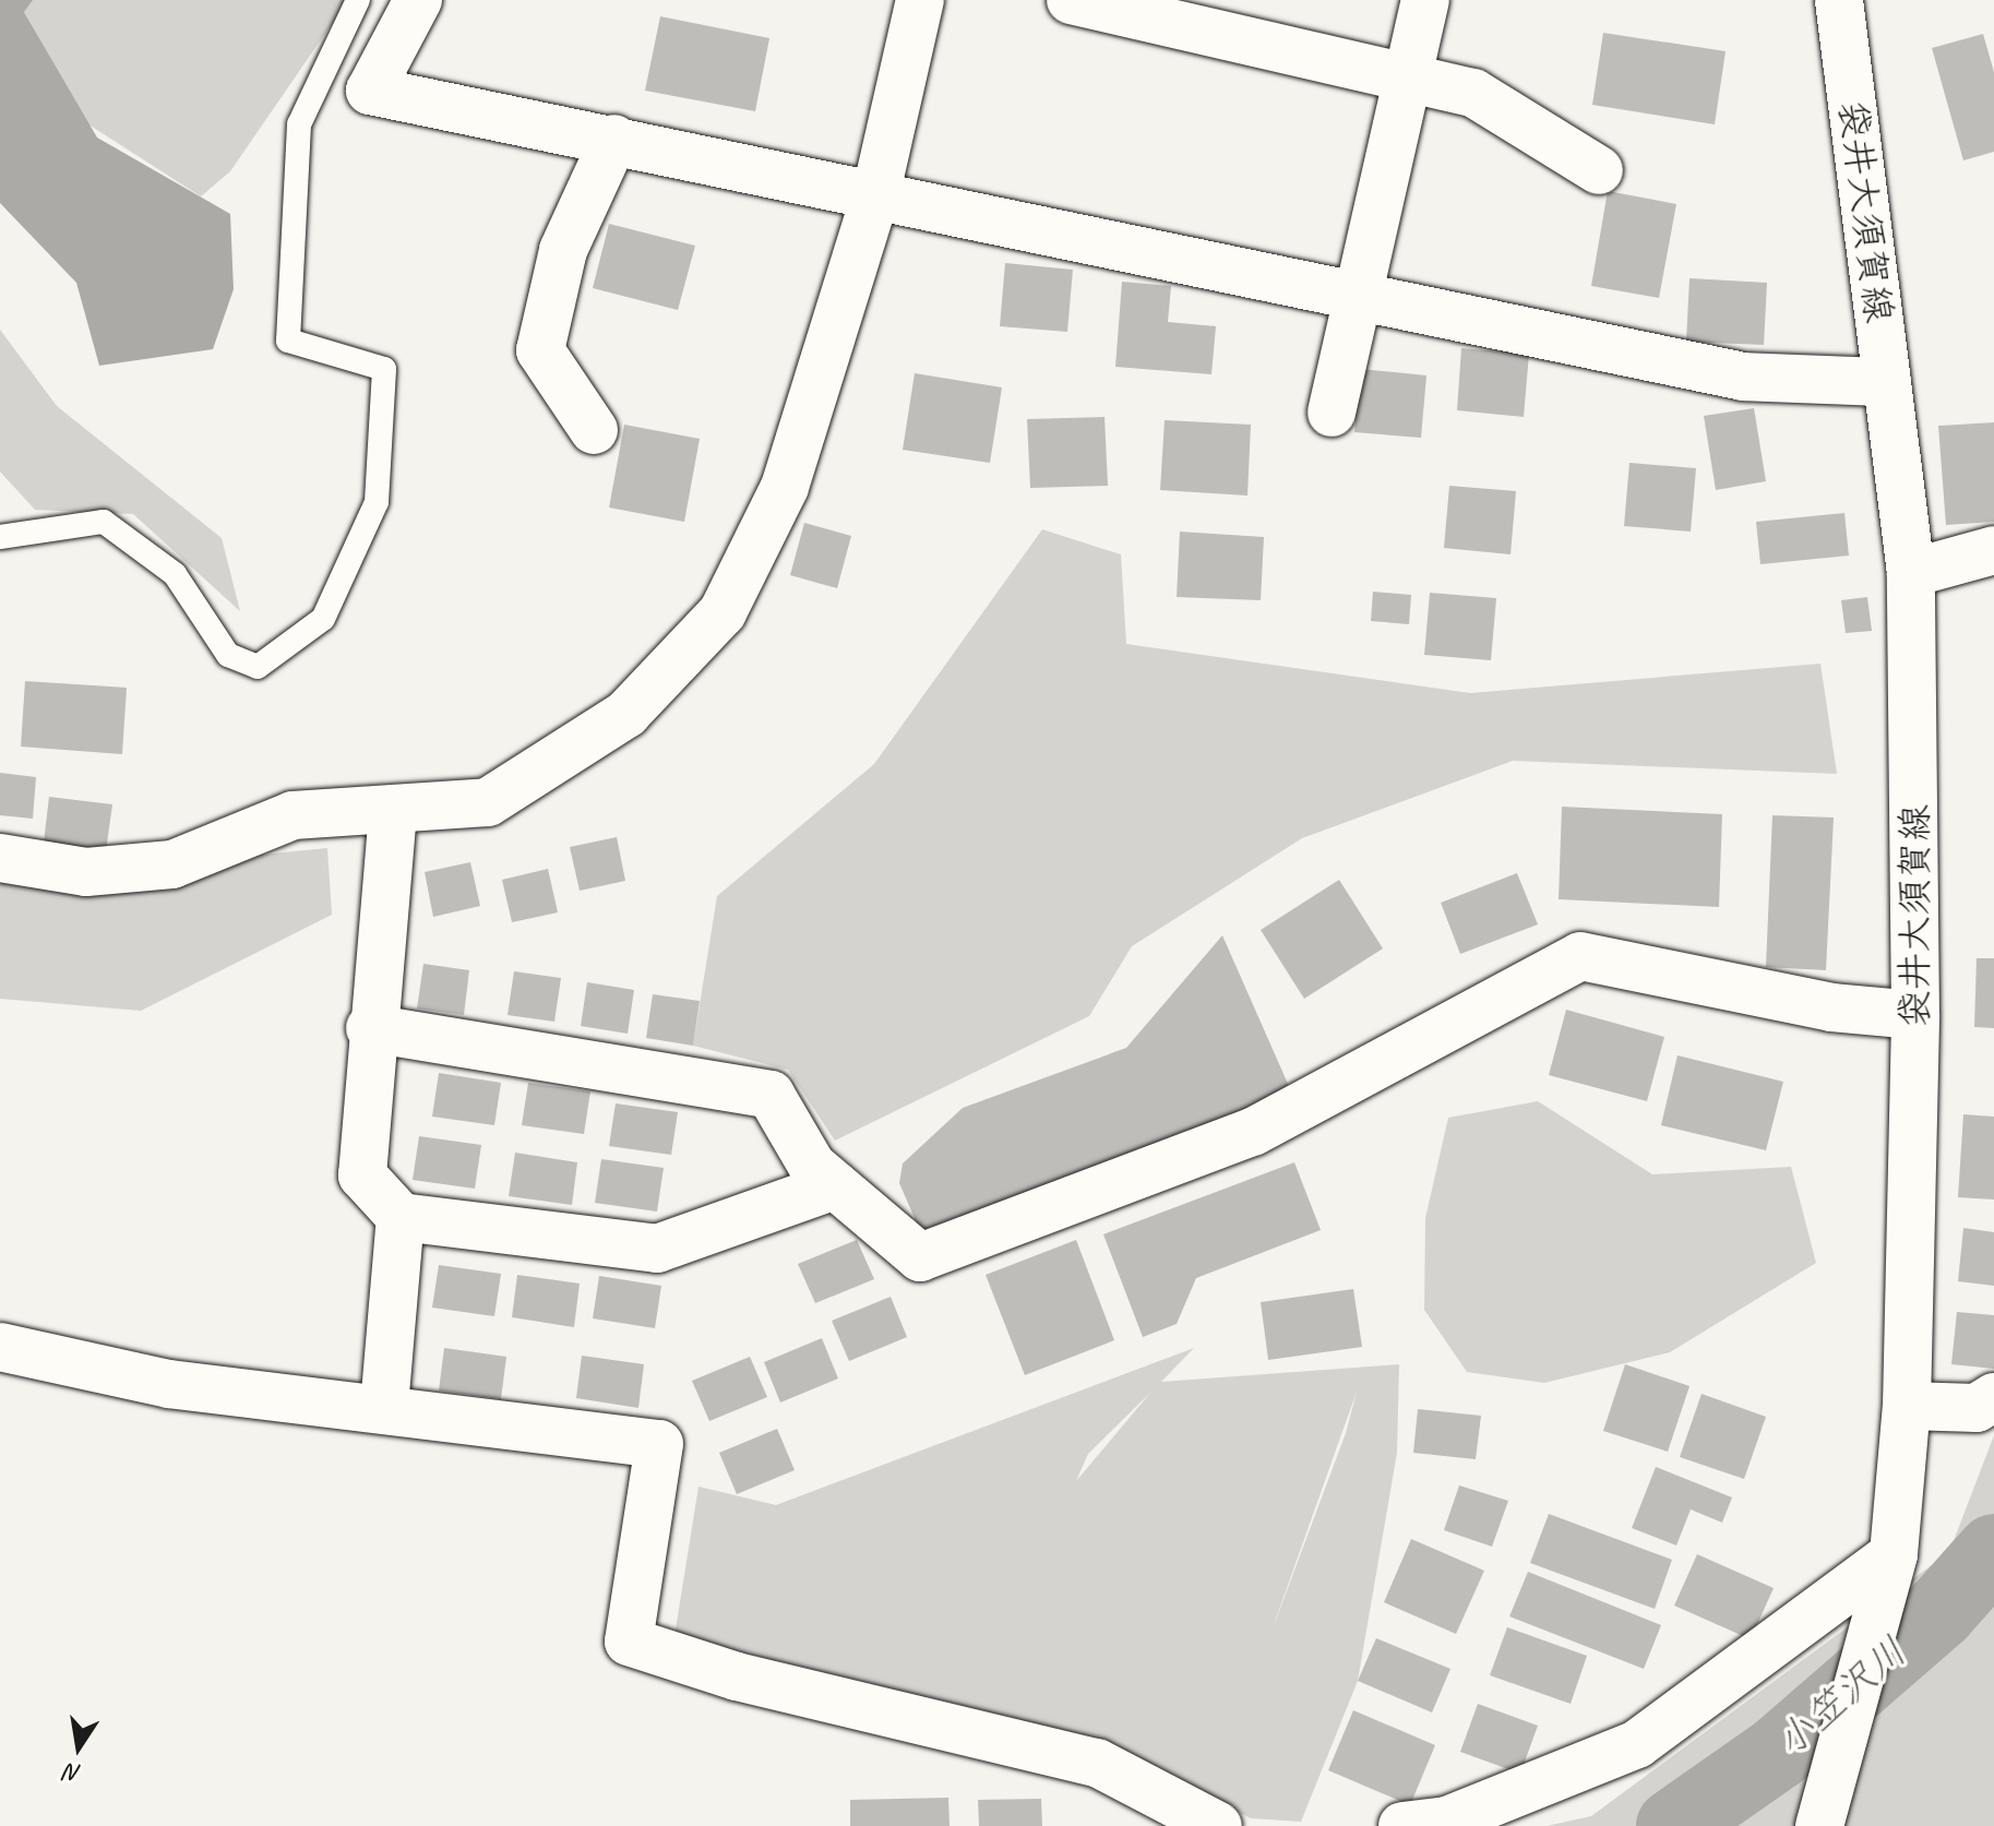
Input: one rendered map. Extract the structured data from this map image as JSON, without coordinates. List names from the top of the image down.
{
  "streets": {
    "street": ["袋井大須賀線"]
  },
  "water": ["小笠沢川"],
  "north": "bottom"
}
